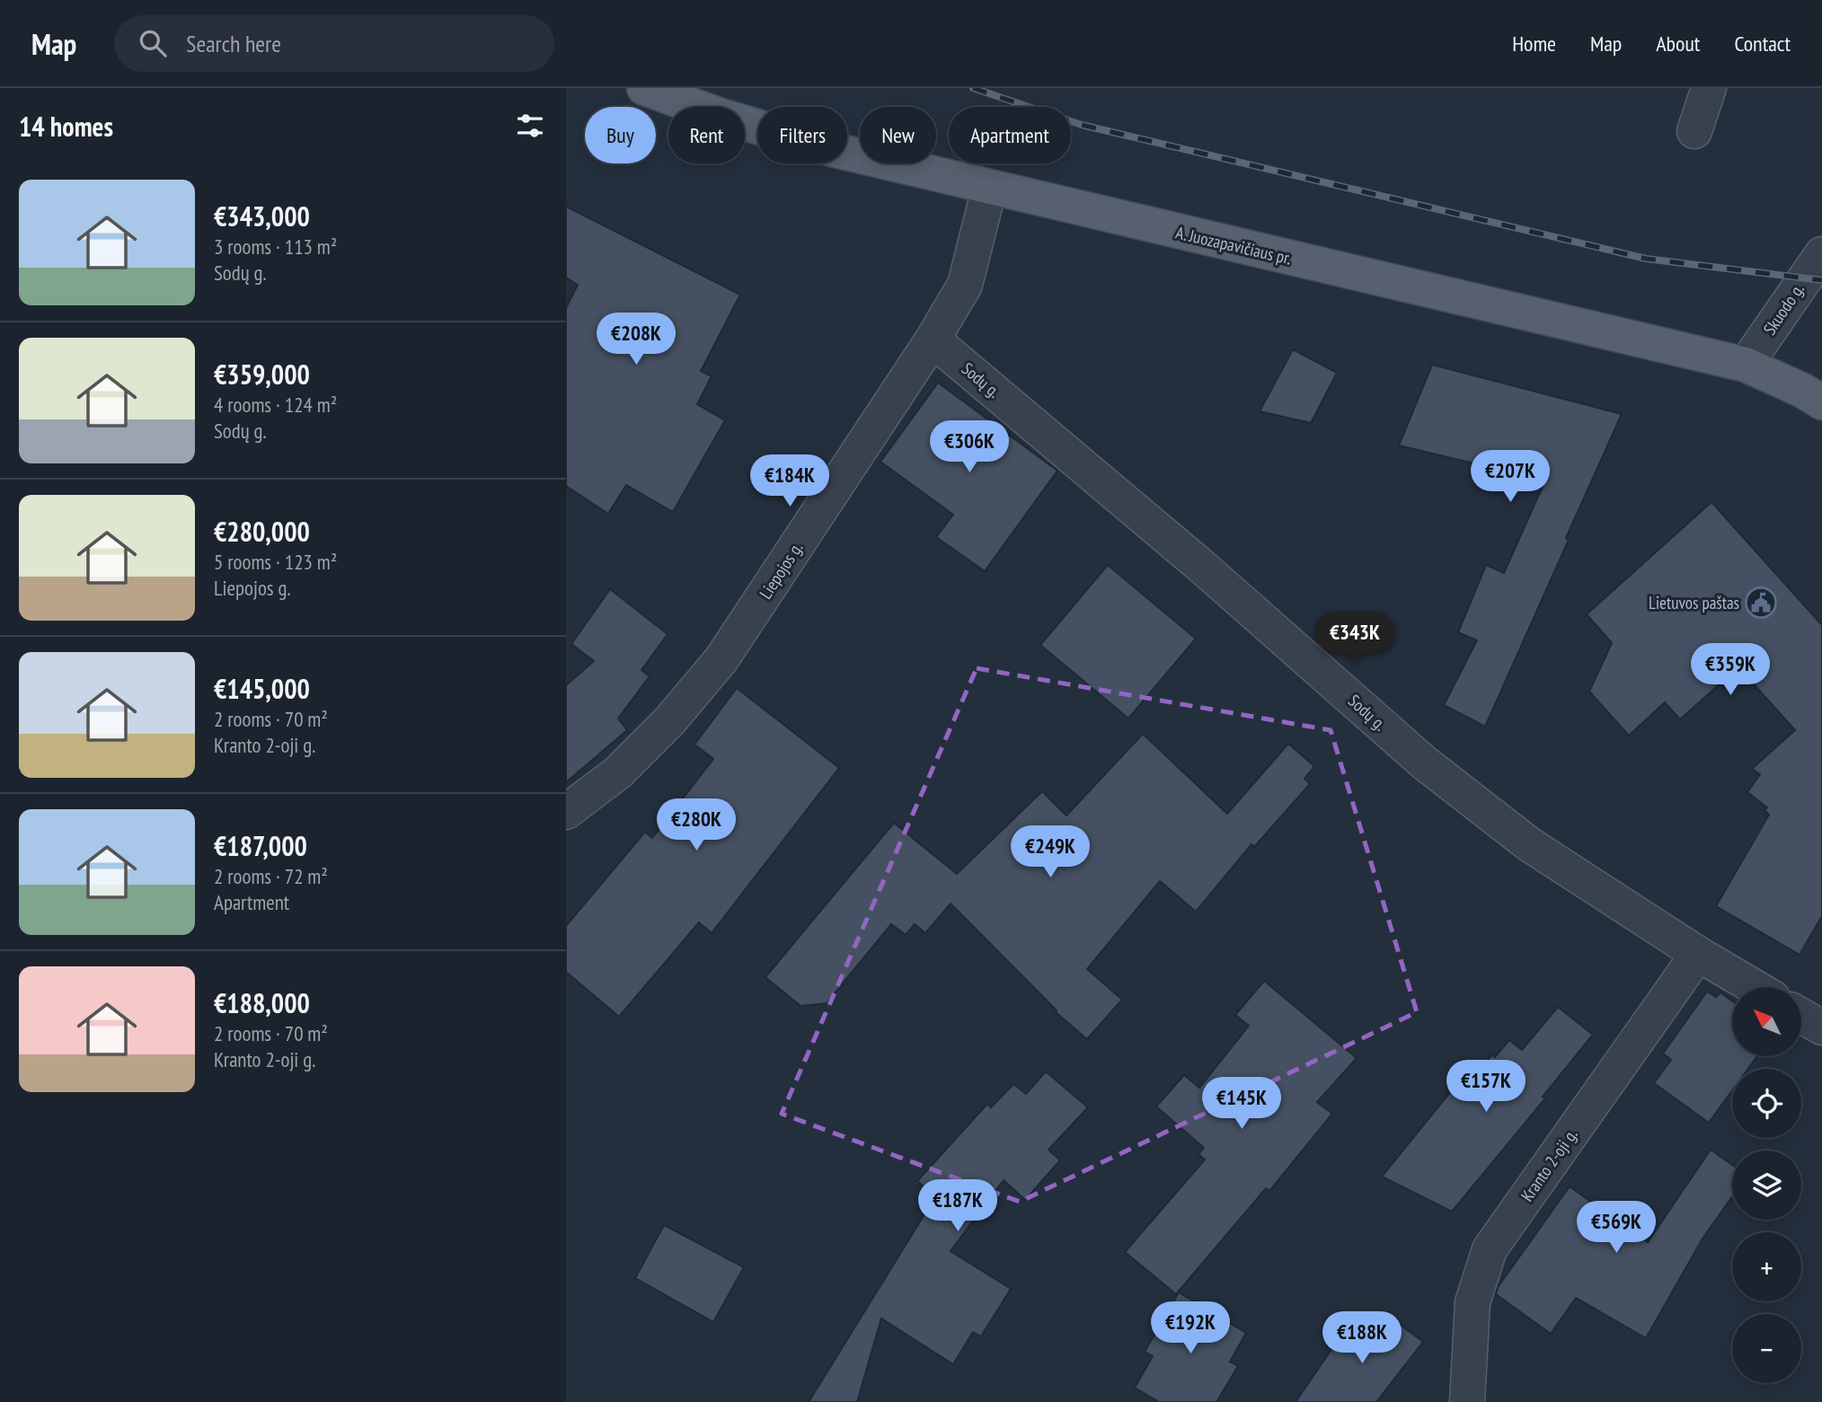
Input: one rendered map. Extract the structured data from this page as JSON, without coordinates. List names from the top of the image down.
{
  "streets": {
    "main road": ["A. Juozapavičiaus pr."],
    "street": [
      "Skuodo g.",
      "Sodų g.",
      "Liepojos g.",
      "Kranto 2-oji g."
    ]
  },
  "crossings": [
    ["A. Juozapavičiaus pr.", "Skuodo g."],
    ["A. Juozapavičiaus pr.", "Liepojos g."],
    ["Sodų g.", "Liepojos g."],
    ["Sodų g.", "Kranto 2-oji g."]
  ],
  "places": {
    "public building": ["Lietuvos paštas"]
  },
  "north": "top left",
  "page": {
    "header": "Map",
    "search": "Search here",
    "nav": [
      "Home",
      "Map",
      "About",
      "Contact"
    ],
    "heading": "14 homes",
    "chip": [
      "Buy",
      "Rent",
      "Filters",
      "New",
      "Apartment"
    ],
    "list": [
      {
        "name": "€343,000",
        "note": "3 rooms · 113 m² · Sodų g."
      },
      {
        "name": "€359,000",
        "note": "4 rooms · 124 m² · Sodų g."
      },
      {
        "name": "€280,000",
        "note": "5 rooms · 123 m² · Liepojos g."
      },
      {
        "name": "€145,000",
        "note": "2 rooms · 70 m² · Kranto 2-oji g."
      },
      {
        "name": "€187,000",
        "note": "2 rooms · 72 m² · Apartment"
      },
      {
        "name": "€188,000",
        "note": "2 rooms · 70 m² · Kranto 2-oji g."
      }
    ],
    "price": [
      "€208K",
      "€306K",
      "€207K",
      "€184K",
      "€343K",
      "€359K",
      "€280K",
      "€249K",
      "€157K",
      "€145K",
      "€187K",
      "€569K",
      "€192K",
      "€188K"
    ],
    "map_buttons": ["+", "−"]
  }
}
